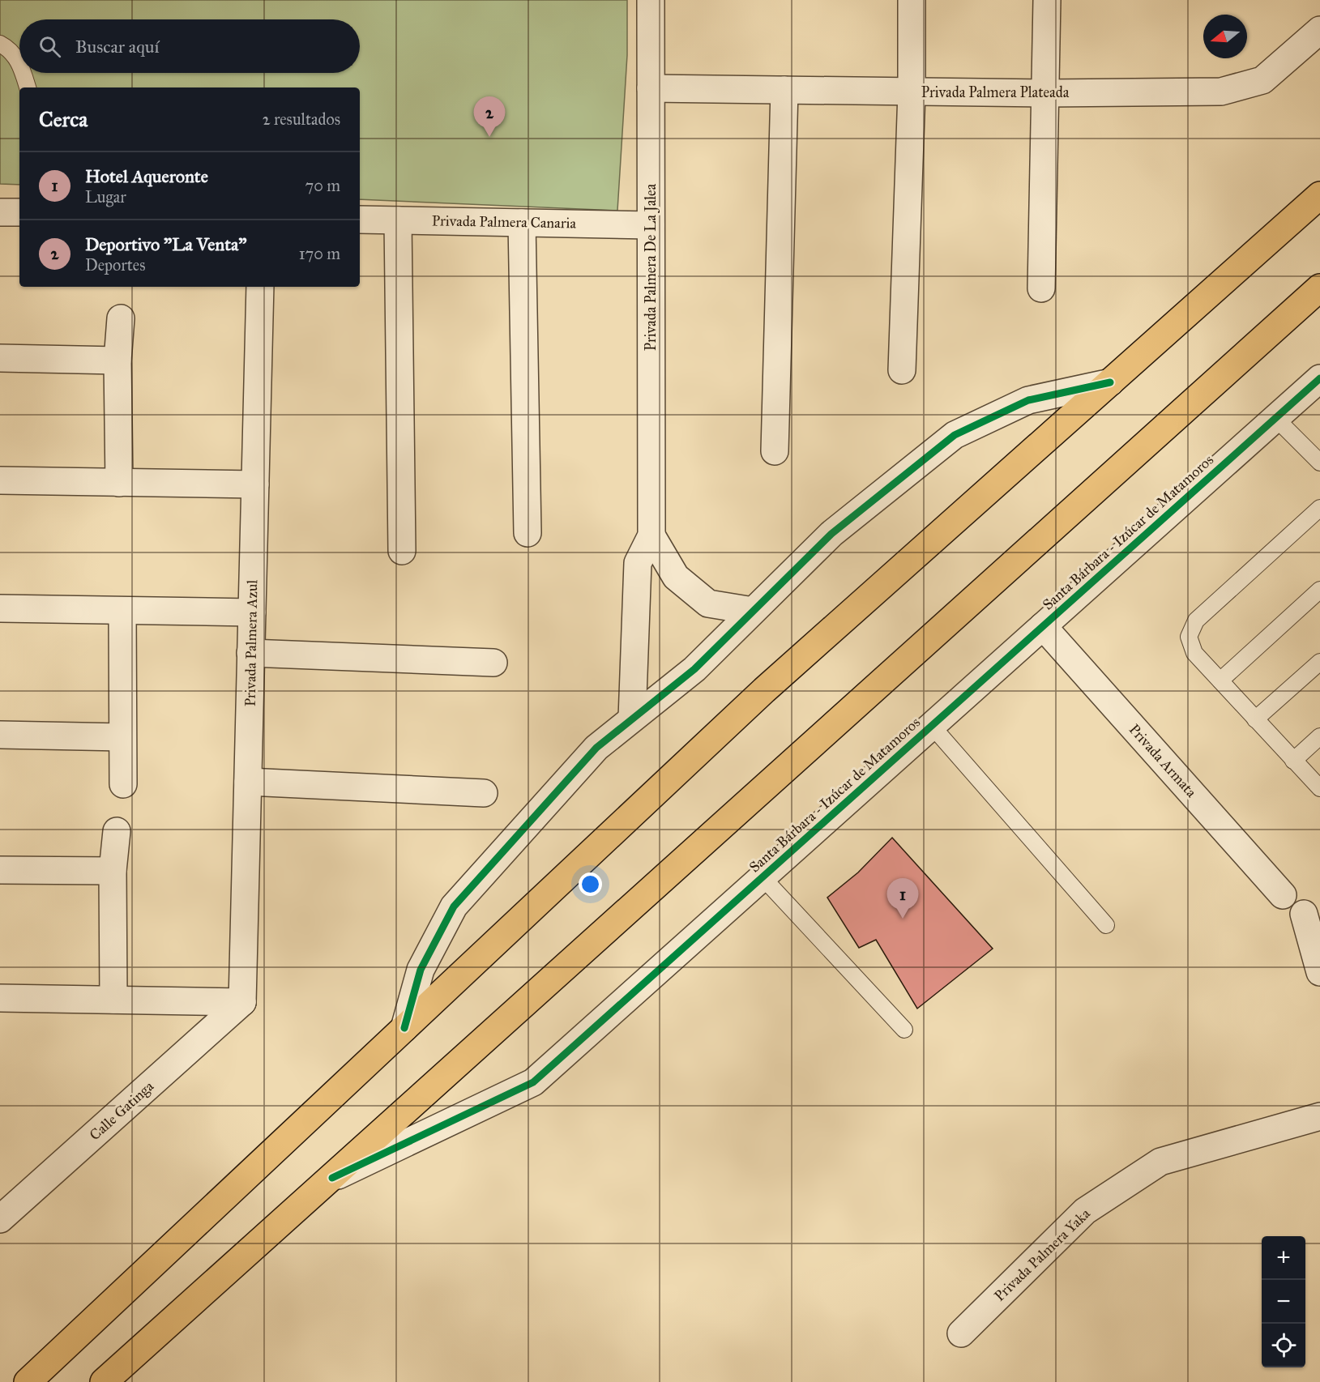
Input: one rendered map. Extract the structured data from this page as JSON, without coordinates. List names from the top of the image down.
{
  "streets": {
    "street": [
      "Privada Palmera Plateada",
      "Privada Palmera Canaria",
      "Privada Palmera De La Jalea",
      "Santa Bárbara - Izúcar de Matamoros",
      "Privada Palmera Azul",
      "Privada Armata",
      "Calle Gatinga",
      "Privada Palmera Yaka"
    ]
  },
  "crossings": [
    ["Privada Palmera Plateada", "Privada Palmera De La Jalea"],
    ["Privada Palmera Canaria", "Privada Palmera De La Jalea"],
    ["Santa Bárbara - Izúcar de Matamoros", "Privada Armata"],
    ["Privada Palmera Azul", "Calle Gatinga"]
  ],
  "north": "left",
  "page": {
    "search": "Buscar aquí",
    "heading": ["Cerca", "2 resultados"],
    "pins": ["2", "1"],
    "list": [
      {
        "mark": "1",
        "name": "Hotel Aqueronte",
        "note": "Lugar",
        "value": "70 m"
      },
      {
        "mark": "2",
        "name": "Deportivo \"La Venta\"",
        "note": "Deportes",
        "value": "170 m"
      }
    ],
    "map_buttons": ["+", "−"]
  }
}
